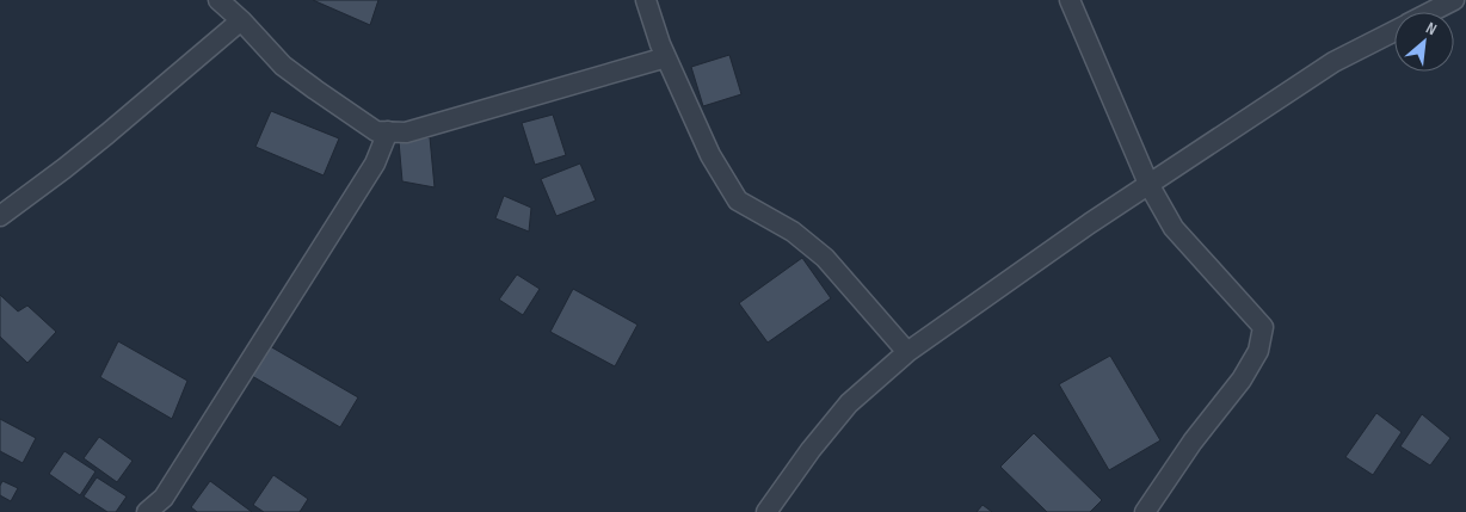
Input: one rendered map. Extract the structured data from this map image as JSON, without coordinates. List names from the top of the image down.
{
  "north": "top right"
}
